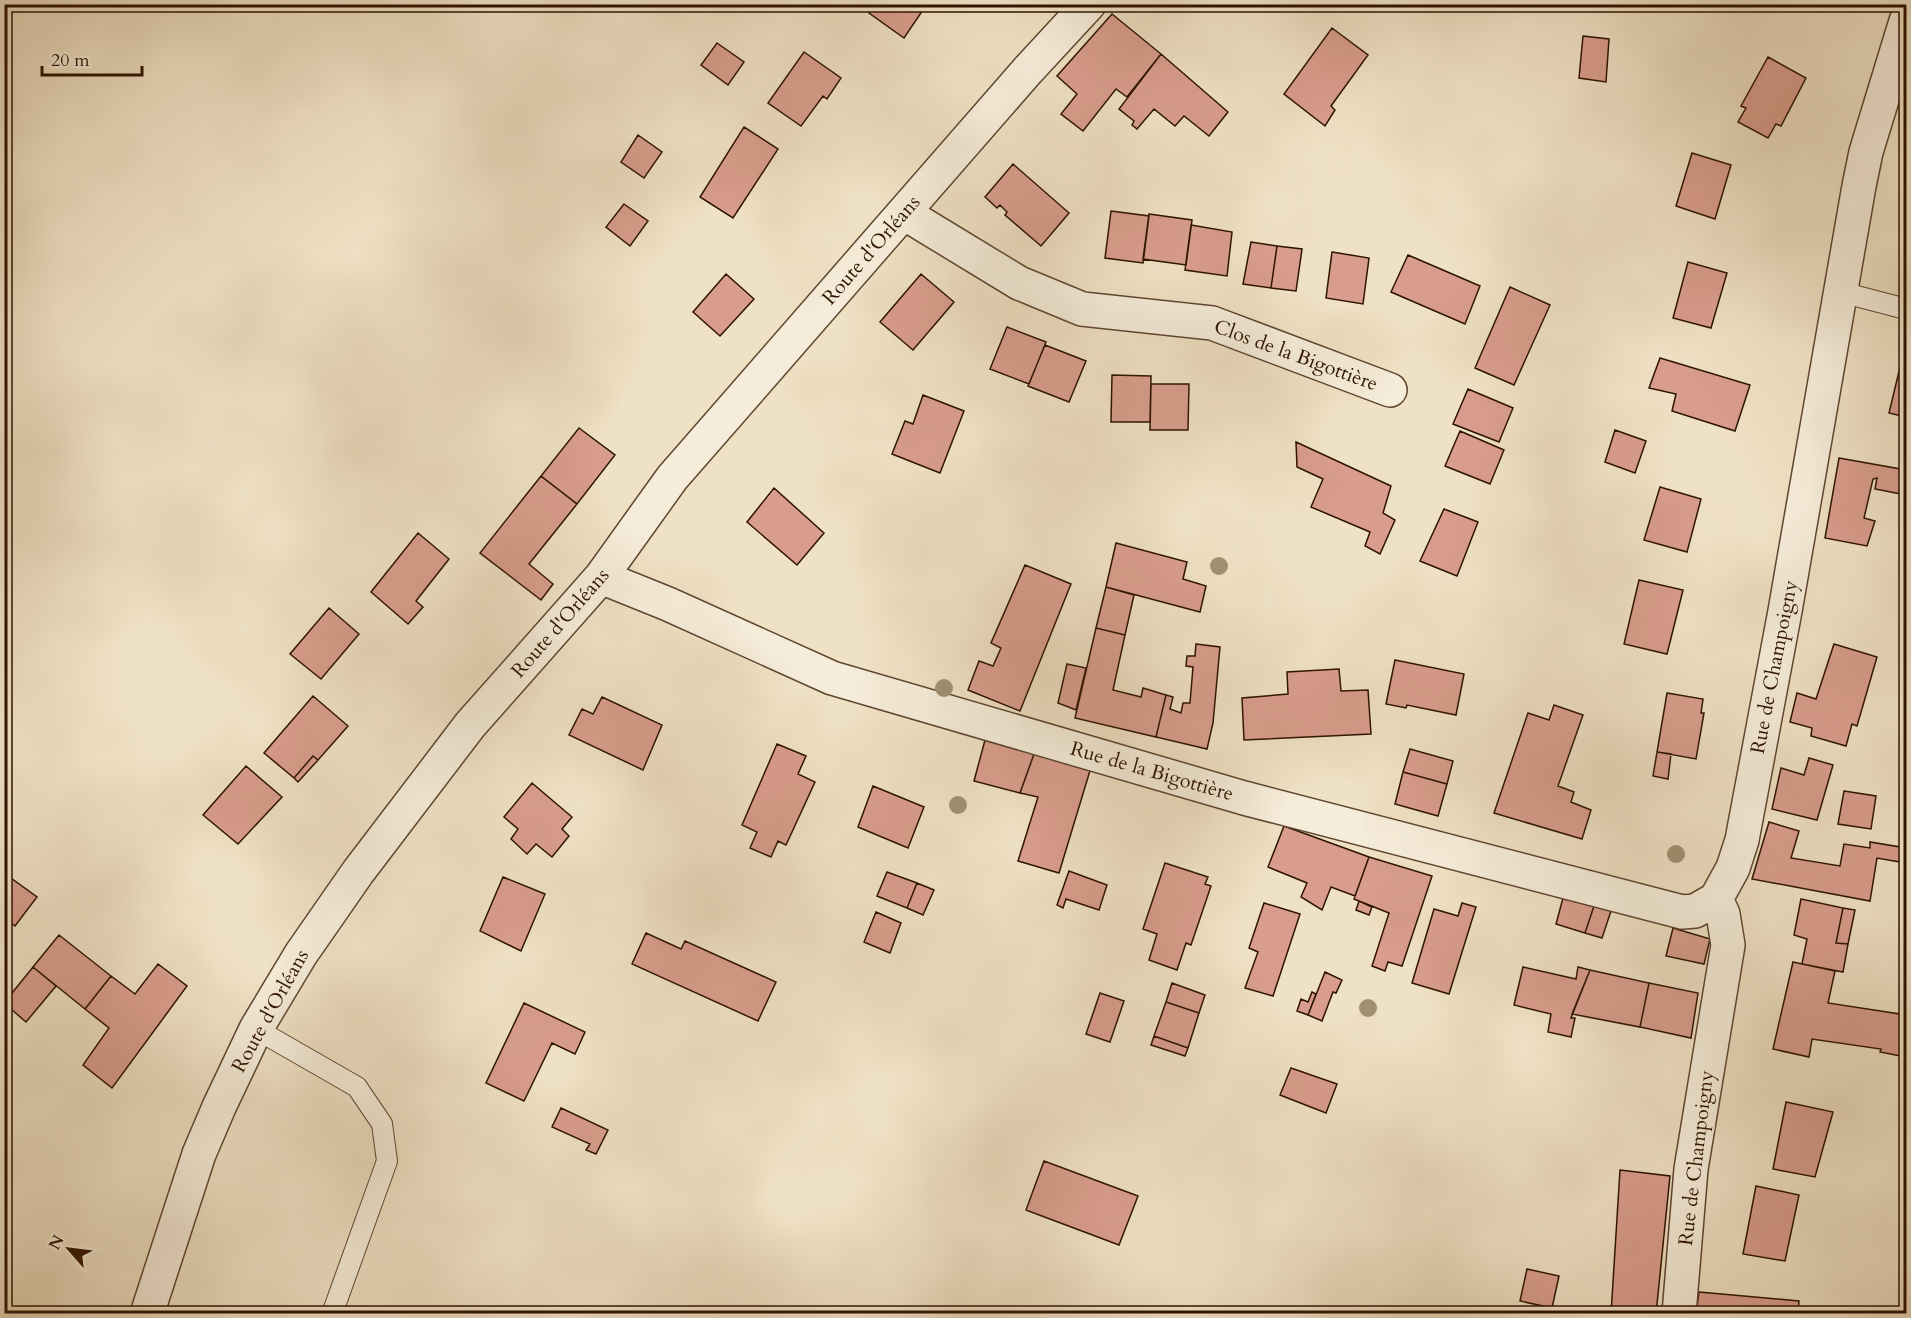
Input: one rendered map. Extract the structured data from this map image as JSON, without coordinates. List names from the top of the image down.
{
  "streets": {
    "street": [
      "Route d'Orléans",
      "Clos de la Bigottière",
      "Rue de Champoigny",
      "Rue de la Bigottière"
    ]
  },
  "crossings": [
    ["Route d'Orléans", "Clos de la Bigottière"],
    ["Route d'Orléans", "Rue de la Bigottière"],
    ["Rue de Champoigny", "Rue de la Bigottière"]
  ],
  "scale_bar": "20 m",
  "north": "top left"
}
